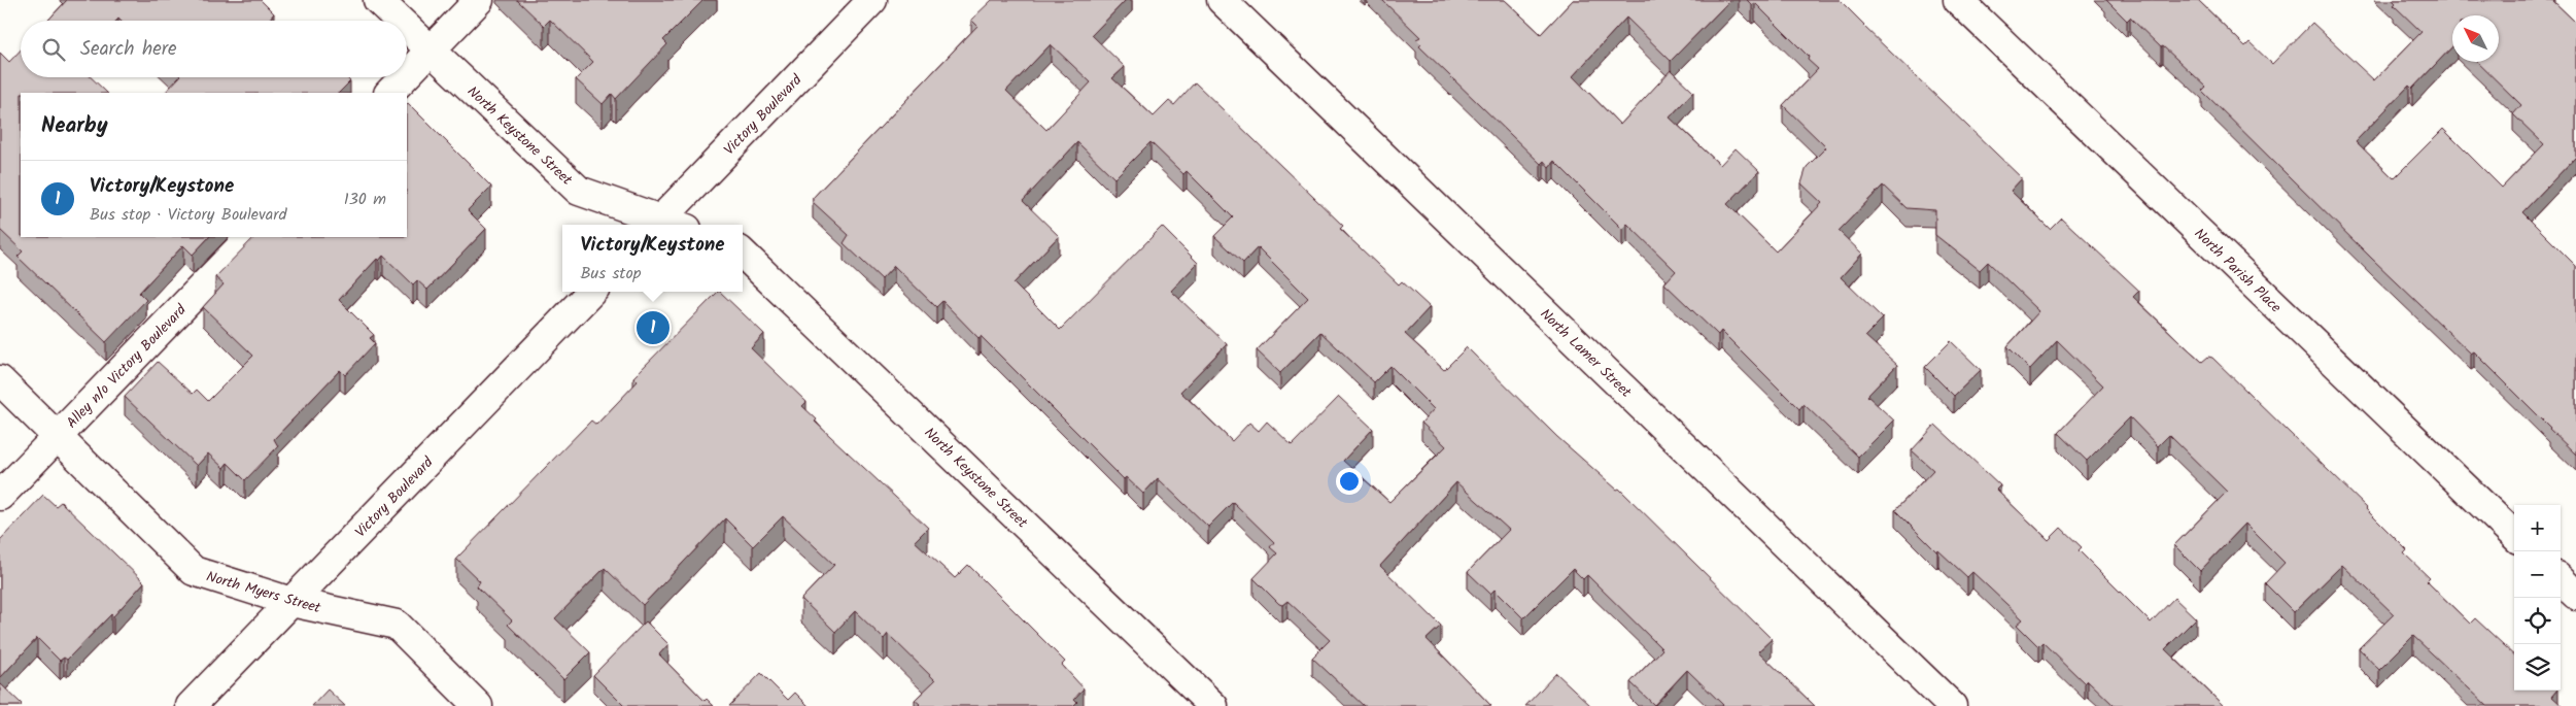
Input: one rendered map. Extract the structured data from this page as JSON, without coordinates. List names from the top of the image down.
{
  "streets": {
    "street": [
      "Victory Boulevard",
      "North Keystone Street",
      "North Parish Place",
      "North Lamer Street",
      "Alley n/o Victory Boulevard",
      "North Myers Street"
    ]
  },
  "crossings": [
    ["Victory Boulevard", "North Keystone Street"],
    ["Victory Boulevard", "North Myers Street"],
    ["Alley n/o Victory Boulevard", "North Myers Street"]
  ],
  "north": "top left",
  "page": {
    "search": "Search here",
    "heading": "Nearby",
    "list": [
      {
        "mark": "1",
        "name": "Victory/Keystone",
        "note": "Bus stop · Victory Boulevard",
        "value": "130 m"
      }
    ],
    "popup": ["Victory/Keystone", "Bus stop"],
    "pins": "1",
    "map_buttons": ["+", "−"]
  }
}
